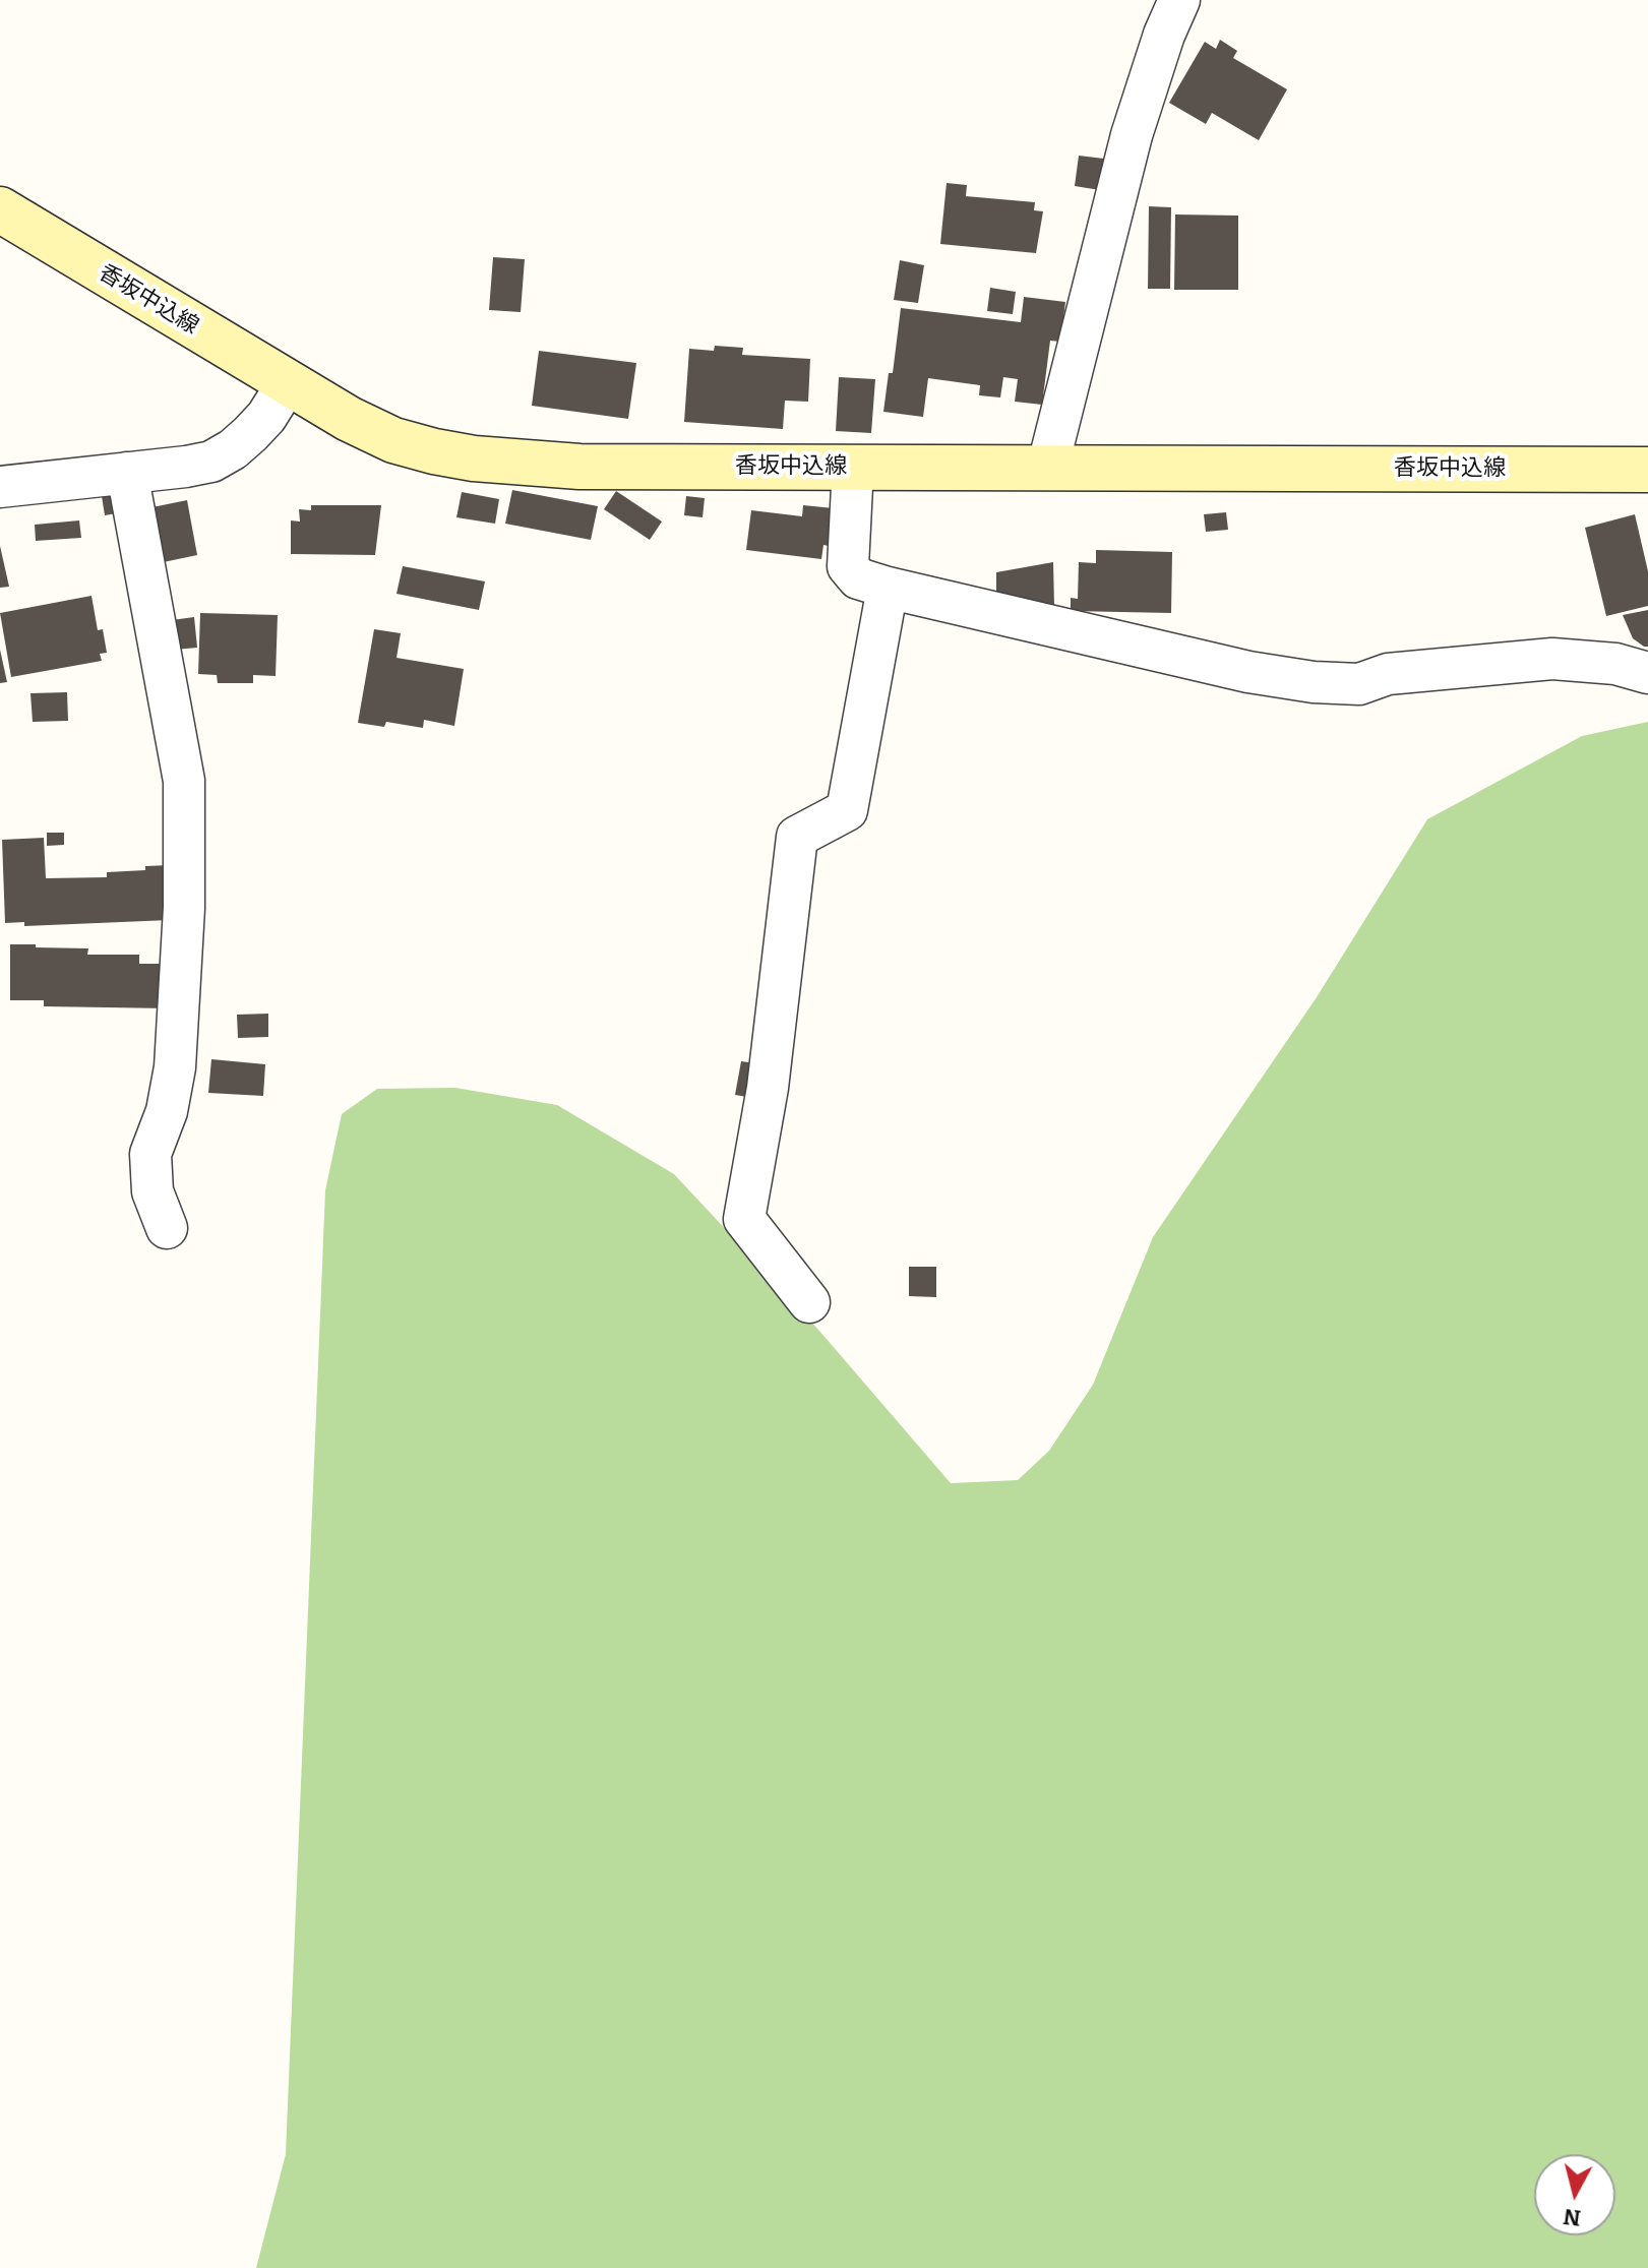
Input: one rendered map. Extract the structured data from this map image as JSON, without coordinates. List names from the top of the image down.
{
  "streets": {
    "main road": ["香坂中込線"]
  },
  "north": "bottom"
}
